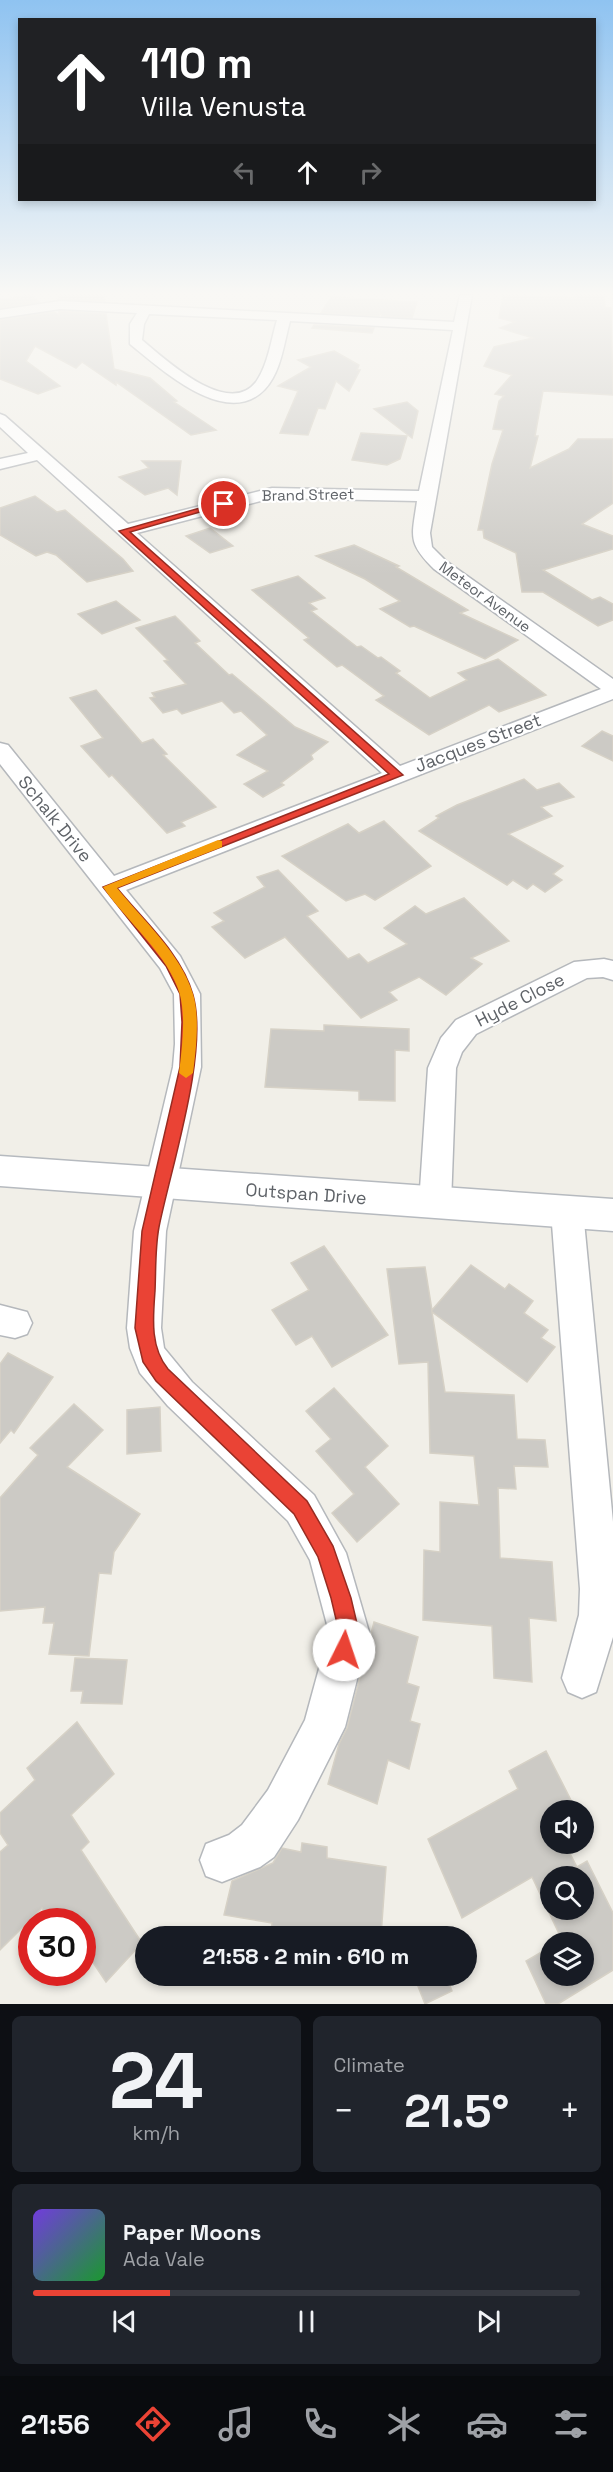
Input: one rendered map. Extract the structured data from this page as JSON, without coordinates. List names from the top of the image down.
{
  "streets": {
    "street": [
      "Brand Street",
      "Meteor Avenue",
      "Jacques Street",
      "Schalk Drive",
      "Hyde Close",
      "Outspan Drive"
    ]
  },
  "crossings": [
    ["Brand Street", "Meteor Avenue"],
    ["Meteor Avenue", "Jacques Street"],
    ["Jacques Street", "Schalk Drive"],
    ["Schalk Drive", "Outspan Drive"],
    ["Hyde Close", "Outspan Drive"]
  ],
  "page": {
    "turn": ["110 m", "Villa Venusta"],
    "limit": "30",
    "trip": "21:58 · 2 min · 610 m",
    "tile": [
      ["24", "km/h"],
      "Climate"
    ],
    "heat": ["−", "21.5°", "+"],
    "song": ["Paper Moons", "Ada Vale"],
    "tabs": "21:56"
  }
}
